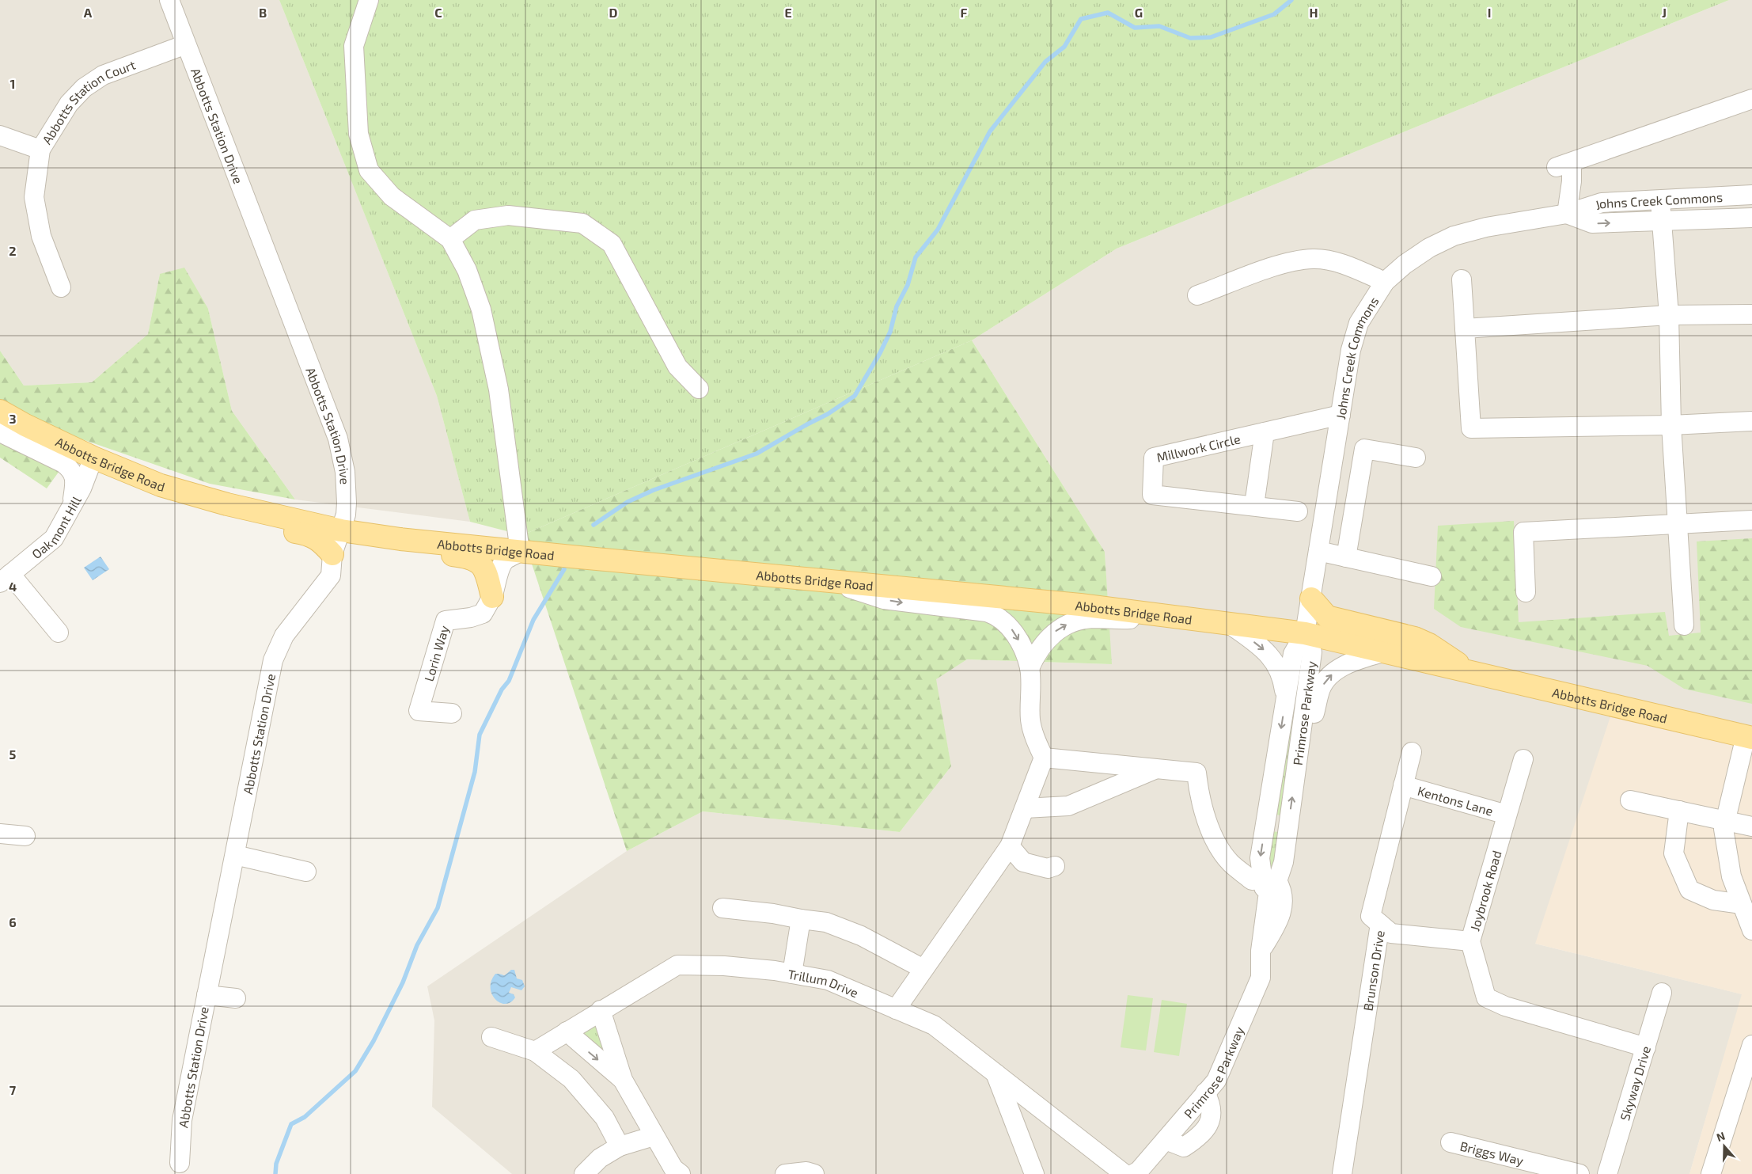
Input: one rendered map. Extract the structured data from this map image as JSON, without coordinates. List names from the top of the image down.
{
  "streets": {
    "main road": ["Abbotts Bridge Road"],
    "street": [
      "Abbotts Station Court",
      "Abbotts Station Drive",
      "Johns Creek Commons",
      "Millwork Circle",
      "Oakmont Hill",
      "Lorin Way",
      "Primrose Parkway",
      "Kentons Lane",
      "Joybrook Road",
      "Brunson Drive",
      "Trillum Drive",
      "Skyway Drive",
      "Briggs Way"
    ]
  },
  "crossings": [
    ["Abbotts Station Court", "Abbotts Station Drive"],
    ["Abbotts Station Drive", "Abbotts Bridge Road"],
    ["Johns Creek Commons", "Millwork Circle"],
    ["Johns Creek Commons", "Abbotts Bridge Road"],
    ["Johns Creek Commons", "Primrose Parkway"],
    ["Abbotts Bridge Road", "Oakmont Hill"],
    ["Abbotts Bridge Road", "Lorin Way"],
    ["Abbotts Bridge Road", "Primrose Parkway"],
    ["Primrose Parkway", "Trillum Drive"],
    ["Kentons Lane", "Joybrook Road"],
    ["Kentons Lane", "Brunson Drive"],
    ["Joybrook Road", "Skyway Drive"]
  ],
  "north": "top",
  "grid": {
    "columns": [
      "A",
      "B",
      "C",
      "D",
      "E",
      "F",
      "G",
      "H",
      "I",
      "J"
    ],
    "rows": [
      "1",
      "2",
      "3",
      "4",
      "5",
      "6",
      "7"
    ]
  }
}
